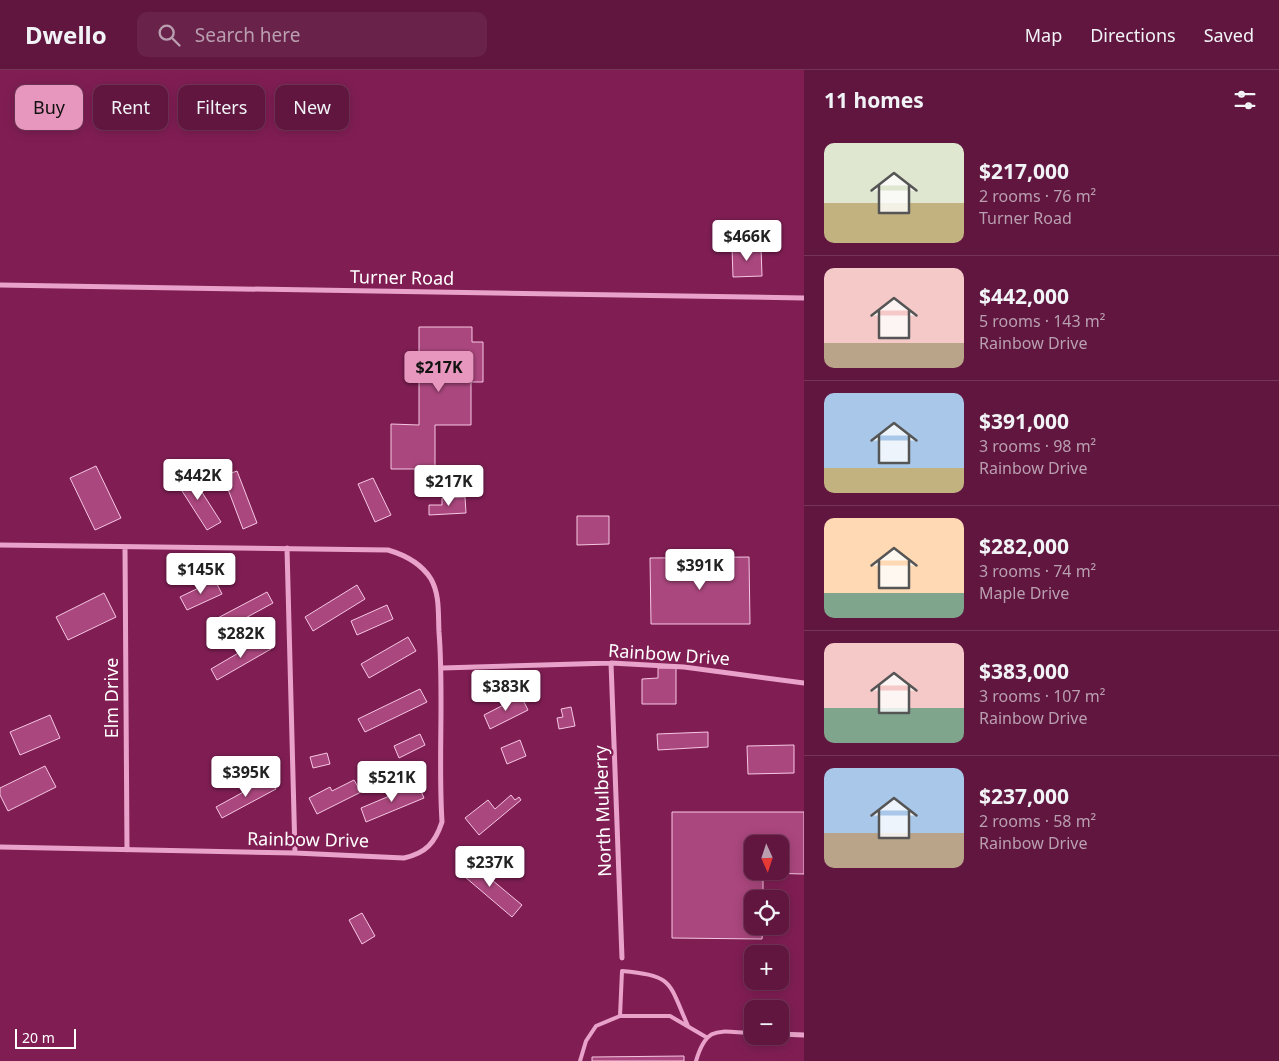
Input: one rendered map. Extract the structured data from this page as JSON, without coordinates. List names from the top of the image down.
{
  "streets": {
    "street": [
      "Turner Road",
      "Rainbow Drive",
      "Elm Drive",
      "North Mulberry"
    ]
  },
  "crossings": [
    ["Rainbow Drive", "Elm Drive"],
    ["Rainbow Drive", "North Mulberry"]
  ],
  "scale_bar": "20 m",
  "north": "bottom",
  "page": {
    "header": "Dwello",
    "search": "Search here",
    "nav": ["Map", "Directions", "Saved"],
    "heading": "11 homes",
    "chip": [
      "Buy",
      "Rent",
      "Filters",
      "New"
    ],
    "list": [
      {
        "name": "$217,000",
        "note": "2 rooms · 76 m² · Turner Road"
      },
      {
        "name": "$442,000",
        "note": "5 rooms · 143 m² · Rainbow Drive"
      },
      {
        "name": "$391,000",
        "note": "3 rooms · 98 m² · Rainbow Drive"
      },
      {
        "name": "$282,000",
        "note": "3 rooms · 74 m² · Maple Drive"
      },
      {
        "name": "$383,000",
        "note": "3 rooms · 107 m² · Rainbow Drive"
      },
      {
        "name": "$237,000",
        "note": "2 rooms · 58 m² · Rainbow Drive"
      }
    ],
    "price": [
      "$466K",
      "$217K",
      "$442K",
      "$217K",
      "$391K",
      "$145K",
      "$282K",
      "$383K",
      "$395K",
      "$521K",
      "$237K"
    ],
    "map_buttons": ["+", "−"],
    "scale": "20 m"
  }
}
